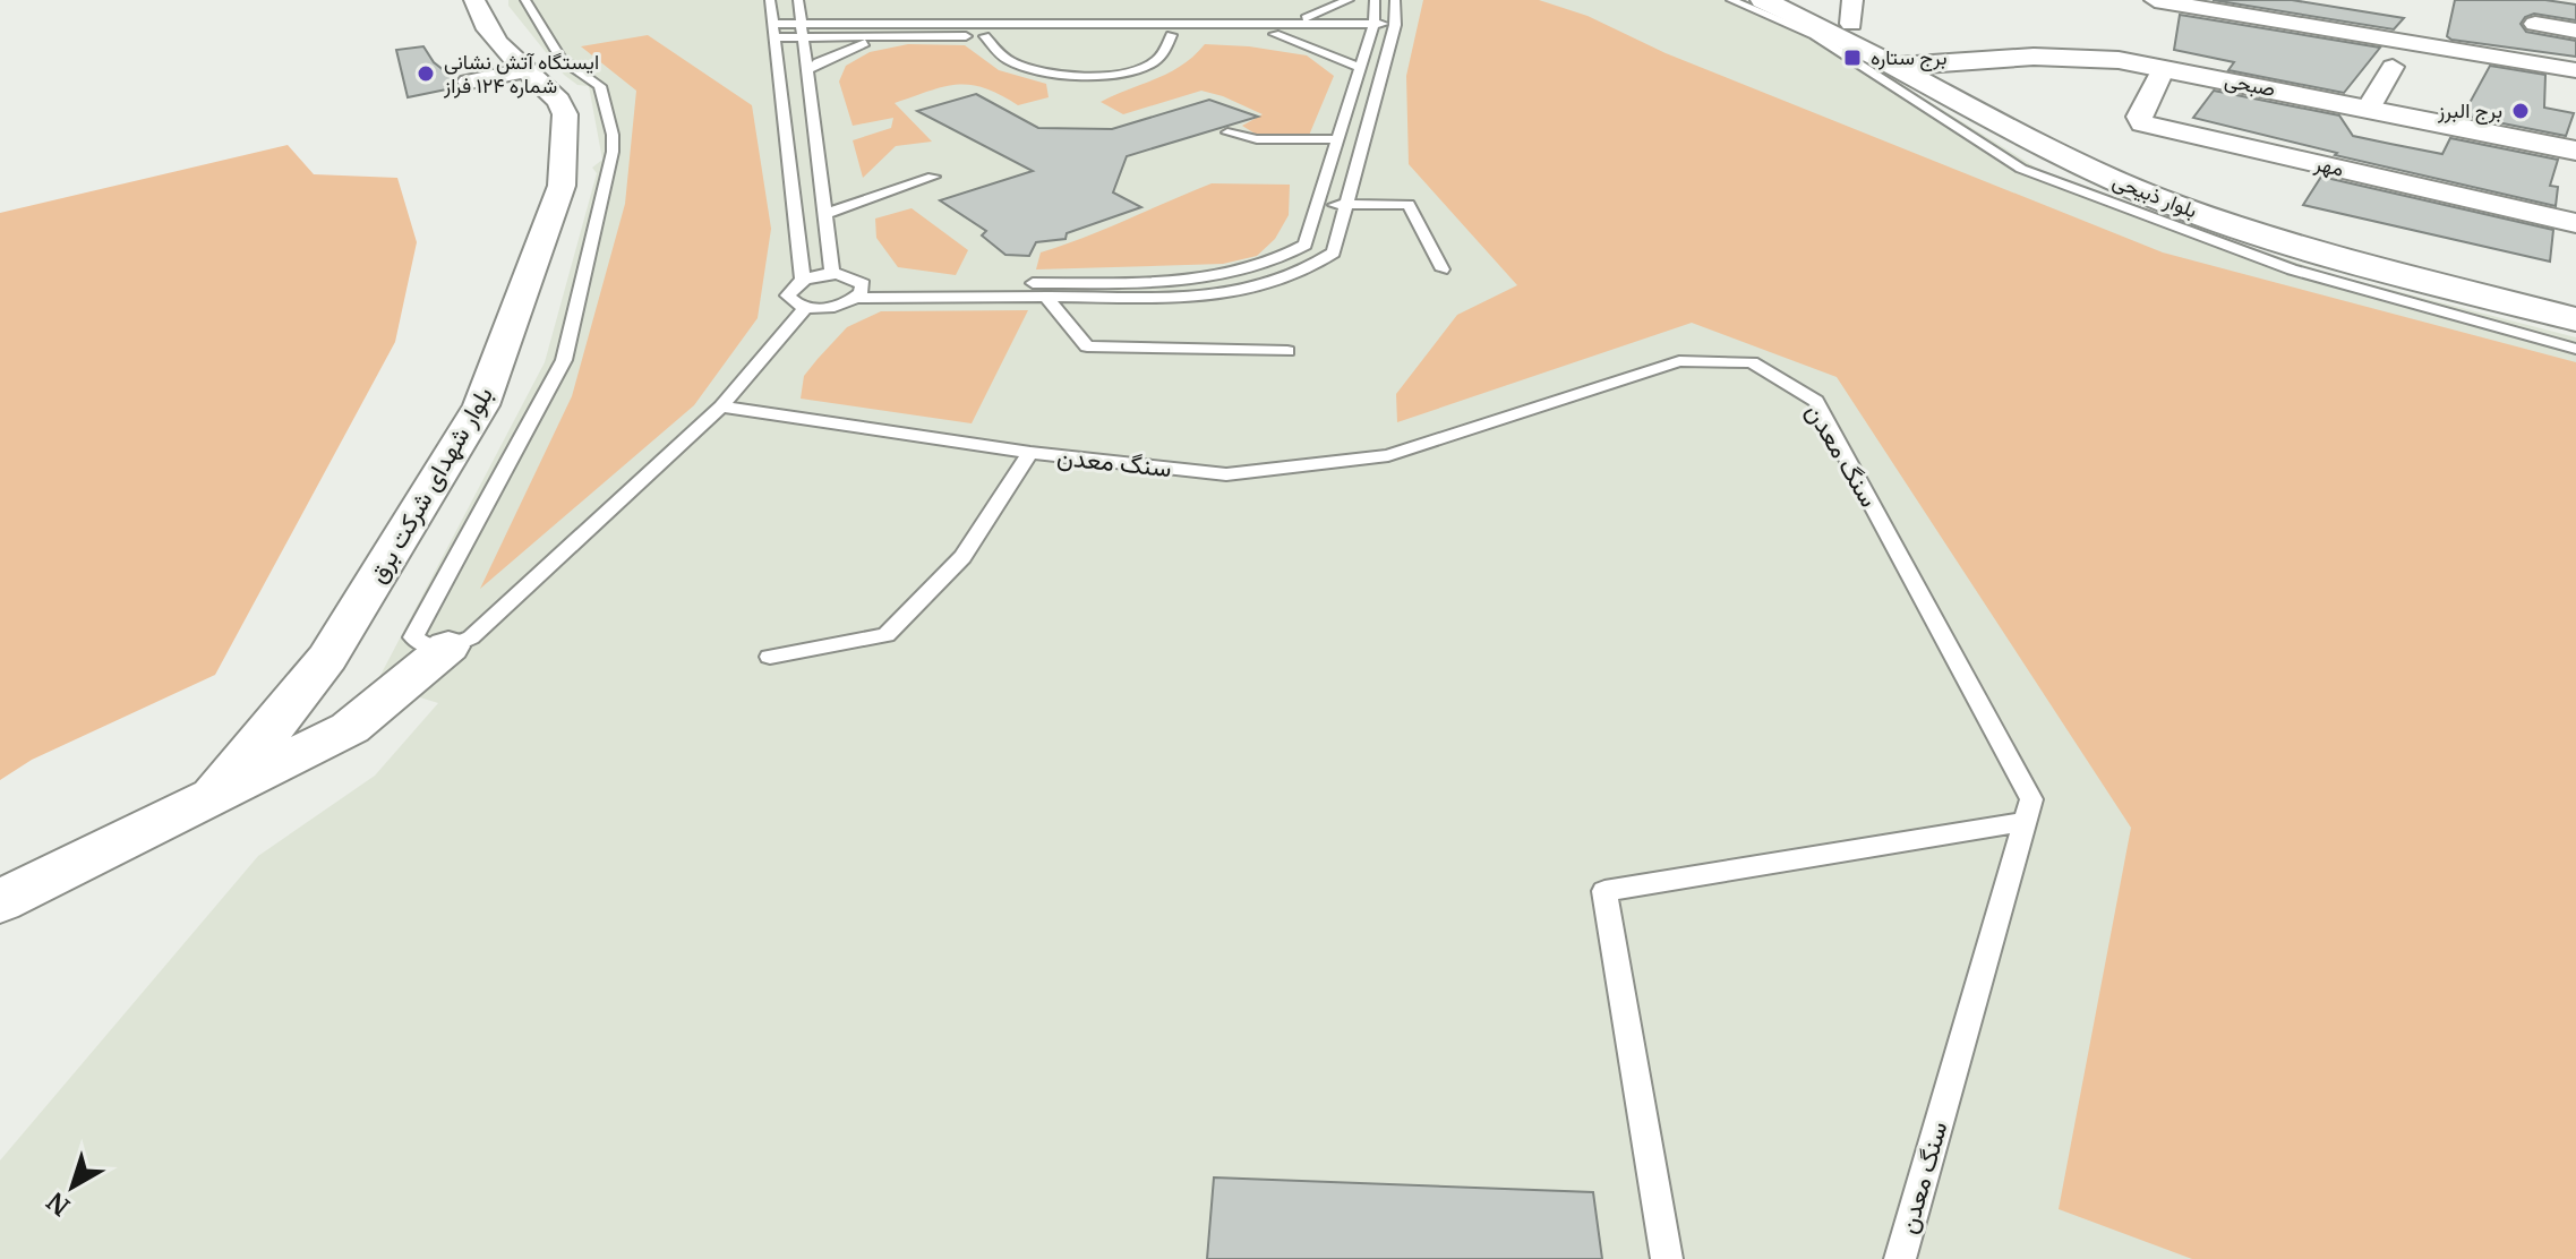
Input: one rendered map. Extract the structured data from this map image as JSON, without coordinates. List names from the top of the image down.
{
  "streets": {
    "main road": ["صبحی", "بلوار ذبیحی"],
    "street": ["مهر", "بلوار شهدای شرکت برق"],
    "lane": ["سنگ معدن"]
  },
  "crossings": [
    ["صبحی", "مهر"],
    ["صبحی", "بلوار ذبیحی"]
  ],
  "places": {
    "transit": ["برج ستاره"],
    "other": ["ایستگاه آتش نشانی شماره ۱۲۴ فراز", "برج البرز"]
  },
  "north": "bottom left"
}
